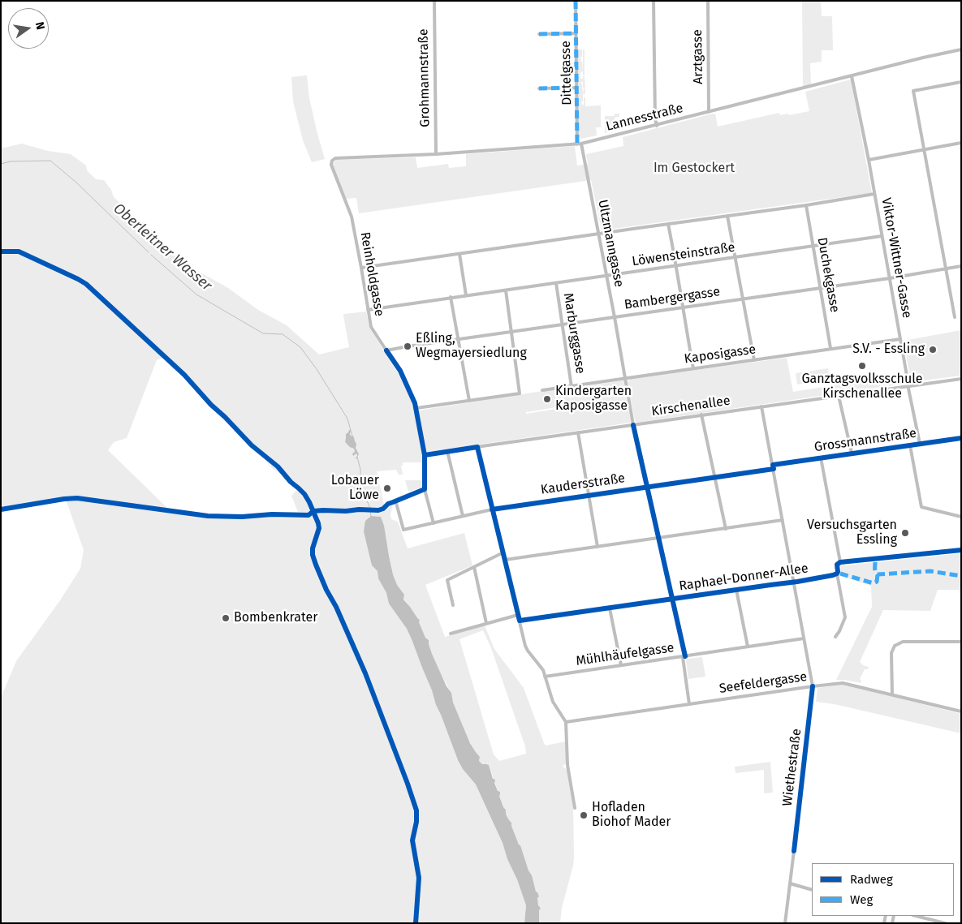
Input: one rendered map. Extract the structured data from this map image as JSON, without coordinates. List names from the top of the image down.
{
  "streets": {
    "street": [
      "Arztgasse",
      "Dittelgasse",
      "Grohmannstraße",
      "Lannesstraße",
      "Ultzmanngasse",
      "Löwensteinstraße",
      "Viktor-Wittner-Gasse",
      "Reinholdgasse",
      "Duchekgasse",
      "Bambergergasse",
      "Marburggasse",
      "Kaposigasse",
      "Kirschenallee",
      "Grossmannstraße",
      "Kaudersstraße",
      "Raphael-Donner-Allee",
      "Mühlhäufelgasse",
      "Seefeldergasse"
    ],
    "cycle path": ["Wiethestraße"]
  },
  "crossings": [
    ["Arztgasse", "Lannesstraße"],
    ["Dittelgasse", "Lannesstraße"],
    ["Dittelgasse", "Ultzmanngasse"],
    ["Grohmannstraße", "Lannesstraße"],
    ["Lannesstraße", "Ultzmanngasse"],
    ["Lannesstraße", "Viktor-Wittner-Gasse"],
    ["Lannesstraße", "Reinholdgasse"],
    ["Ultzmanngasse", "Löwensteinstraße"],
    ["Ultzmanngasse", "Bambergergasse"],
    ["Ultzmanngasse", "Kaposigasse"],
    ["Ultzmanngasse", "Kirschenallee"],
    ["Ultzmanngasse", "Kaudersstraße"],
    ["Ultzmanngasse", "Raphael-Donner-Allee"],
    ["Ultzmanngasse", "Mühlhäufelgasse"],
    ["Ultzmanngasse", "Seefeldergasse"],
    ["Löwensteinstraße", "Viktor-Wittner-Gasse"],
    ["Löwensteinstraße", "Reinholdgasse"],
    ["Löwensteinstraße", "Duchekgasse"],
    ["Löwensteinstraße", "Marburggasse"],
    ["Viktor-Wittner-Gasse", "Bambergergasse"],
    ["Viktor-Wittner-Gasse", "Kaposigasse"],
    ["Viktor-Wittner-Gasse", "Kirschenallee"],
    ["Viktor-Wittner-Gasse", "Grossmannstraße"],
    ["Reinholdgasse", "Bambergergasse"],
    ["Reinholdgasse", "Kirschenallee"],
    ["Reinholdgasse", "Kaudersstraße"],
    ["Duchekgasse", "Bambergergasse"],
    ["Duchekgasse", "Kaposigasse"],
    ["Bambergergasse", "Marburggasse"],
    ["Marburggasse", "Kaposigasse"],
    ["Grossmannstraße", "Kaudersstraße"]
  ],
  "water": ["Oberleitner Wasser"],
  "parks": ["Im Gestockert"],
  "places": [
    "Eßling, Wegmayersiedlung",
    "S.V. - Essling",
    "Ganztagsvolksschule Kirschenallee",
    "Kindergarten Kaposigasse",
    "Lobauer Löwe",
    "Versuchsgarten Essling",
    "Bombenkrater",
    "Hofladen Biohof Mader"
  ],
  "legend": ["Radweg", "Weg"],
  "north": "right"
}
